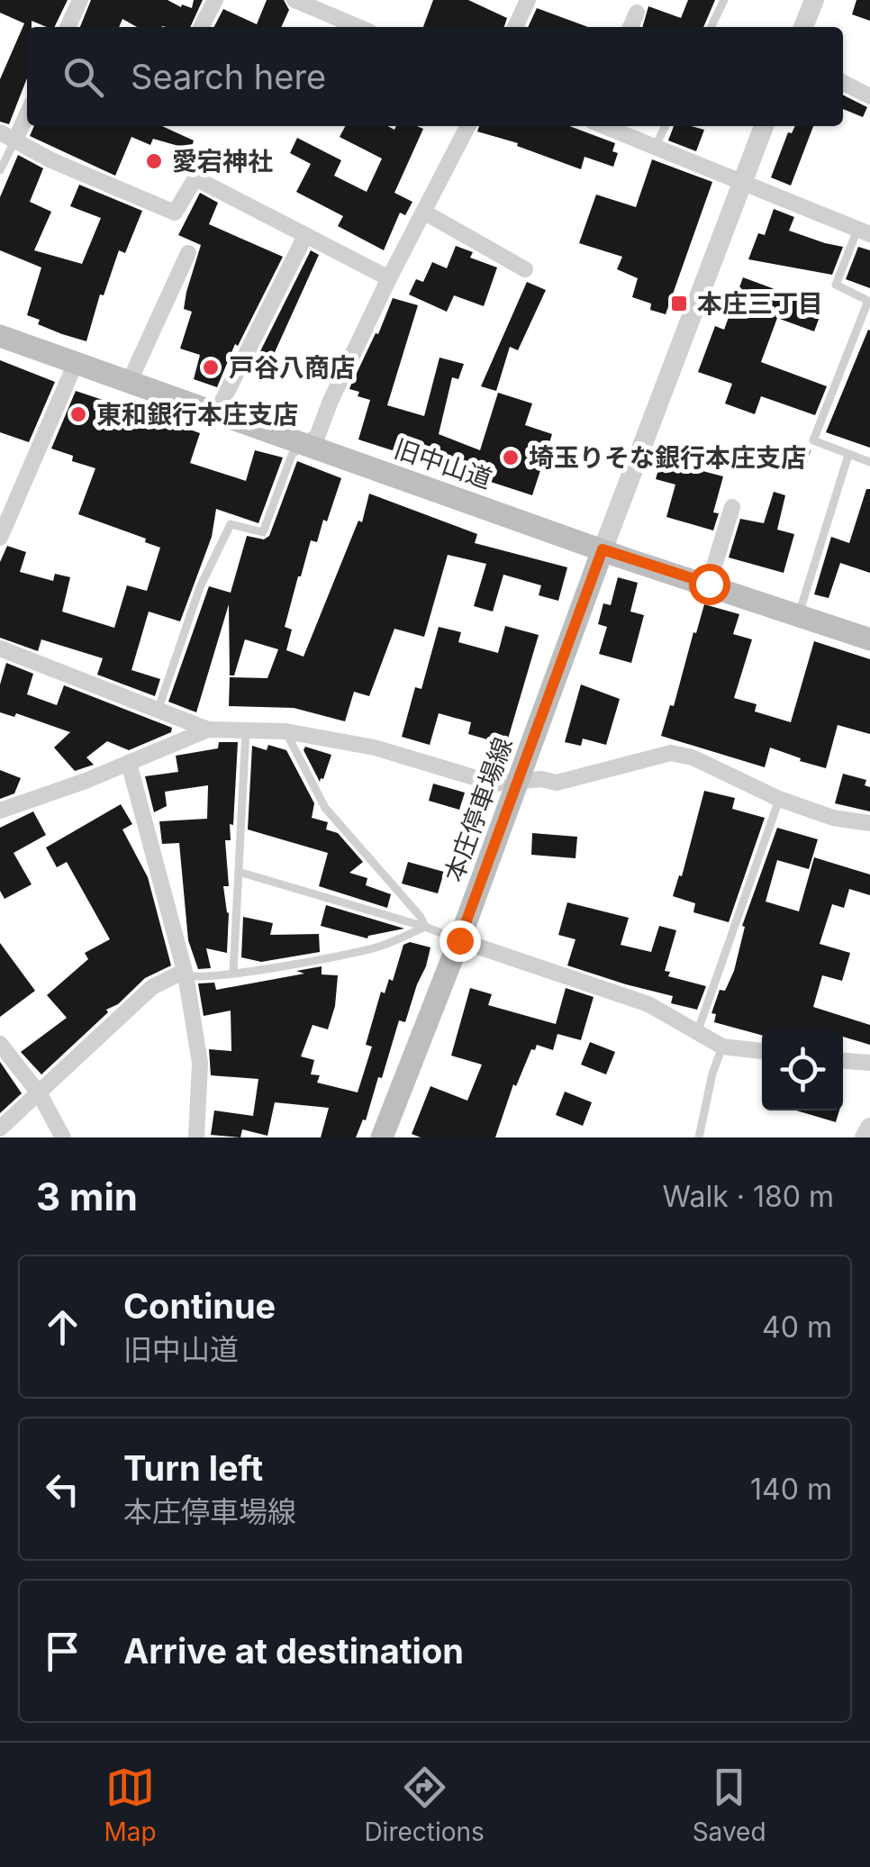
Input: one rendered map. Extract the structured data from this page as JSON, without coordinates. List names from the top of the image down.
{
  "streets": {
    "main road": ["旧中山道", "本庄停車場線"]
  },
  "crossings": [
    ["旧中山道", "本庄停車場線"]
  ],
  "places": {
    "other": [
      "愛宕神社",
      "戸谷八商店",
      "東和銀行本庄支店",
      "埼玉りそな銀行本庄支店"
    ],
    "transit": ["本庄三丁目"]
  },
  "page": {
    "search": "Search here",
    "heading": ["3 min", "Walk · 180 m"],
    "list": [
      ["Continue", "旧中山道", "40 m"],
      ["Turn left", "本庄停車場線", "140 m"],
      "Arrive at destination"
    ],
    "nav": ["Map", "Directions", "Saved"]
  }
}
